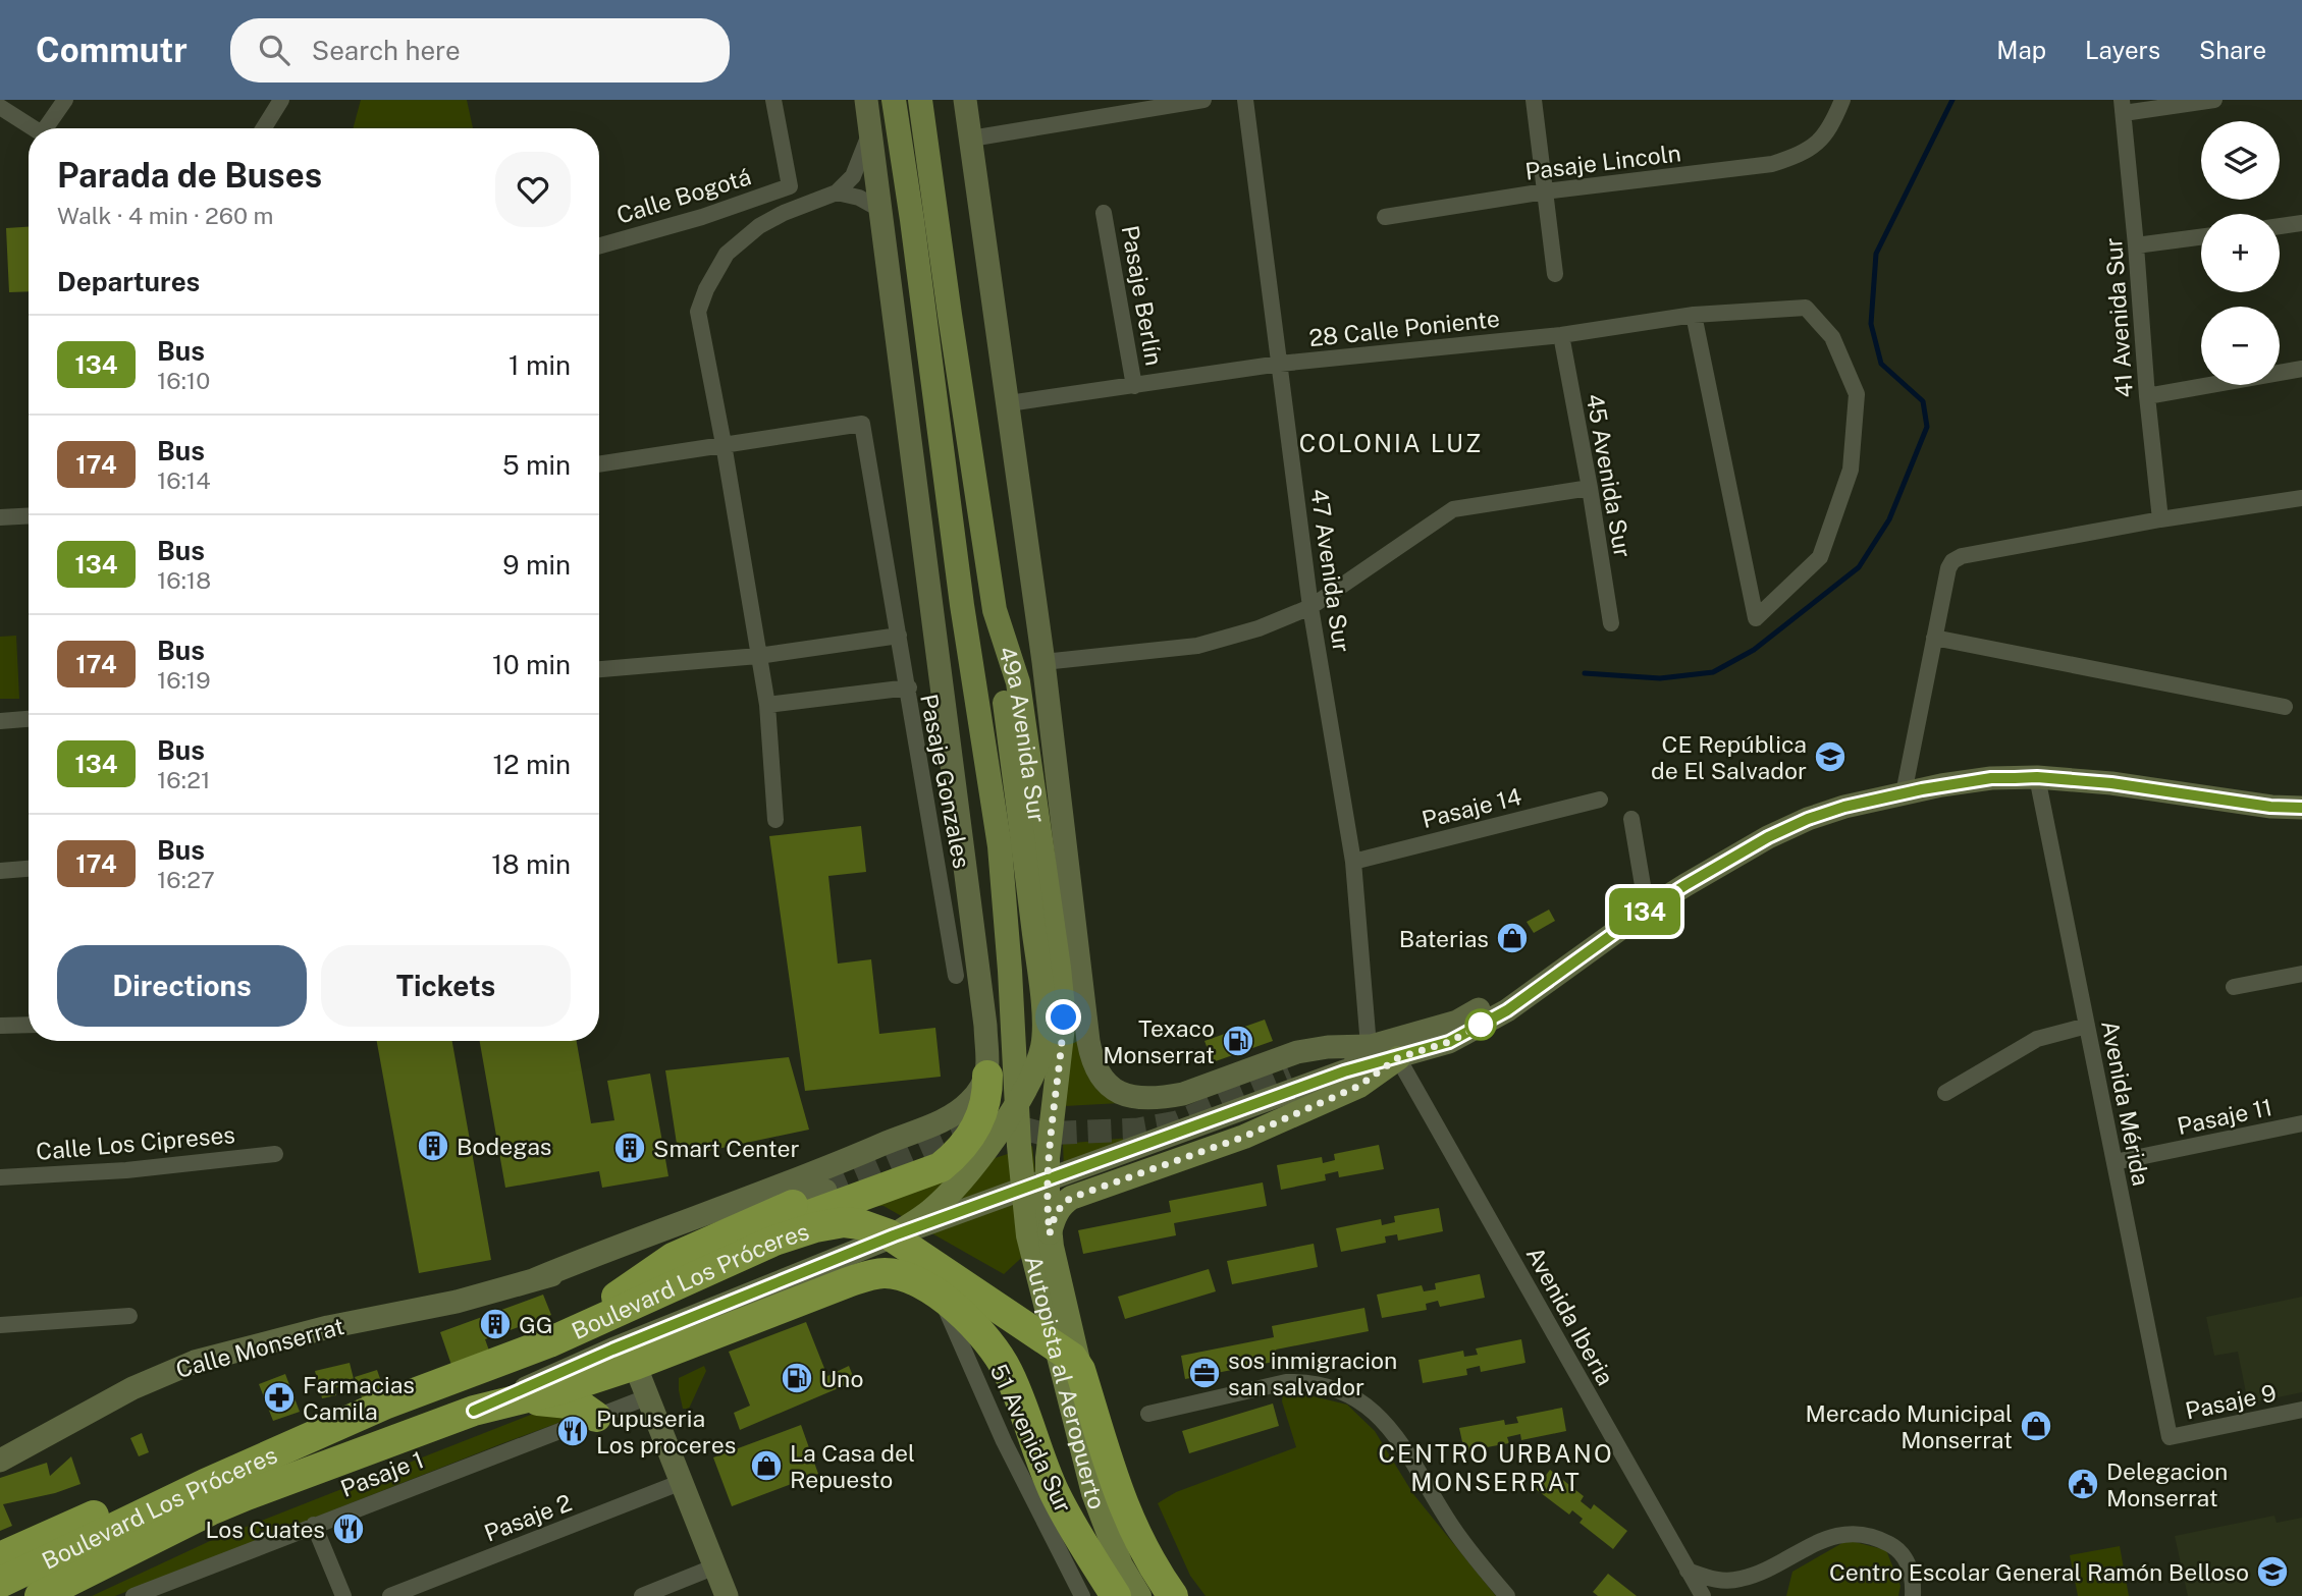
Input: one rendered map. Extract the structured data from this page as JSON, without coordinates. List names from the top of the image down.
{
  "streets": {
    "highway": ["Boulevard Los Próceres"],
    "main road": ["49a Avenida Sur", "Autopista al Aeropuerto"],
    "street": [
      "Pasaje Lincoln",
      "Calle Bogotá",
      "Pasaje Berlín",
      "41 Avenida Sur",
      "28 Calle Poniente",
      "45 Avenida Sur",
      "47 Avenida Sur",
      "Pasaje Gonzales",
      "Pasaje 14",
      "Avenida Mérida",
      "Pasaje 11",
      "Calle Los Cipreses",
      "Avenida Iberia",
      "Calle Monserrat",
      "Pasaje 9",
      "51 Avenida Sur",
      "Pasaje 1",
      "Pasaje 2"
    ]
  },
  "crossings": [
    ["Pasaje Berlín", "28 Calle Poniente"],
    ["28 Calle Poniente", "45 Avenida Sur"],
    ["28 Calle Poniente", "47 Avenida Sur"],
    ["28 Calle Poniente", "49a Avenida Sur"],
    ["47 Avenida Sur", "49a Avenida Sur"],
    ["47 Avenida Sur", "Pasaje 14"],
    ["49a Avenida Sur", "Boulevard Los Próceres"],
    ["49a Avenida Sur", "Autopista al Aeropuerto"],
    ["Avenida Mérida", "Pasaje 11"],
    ["Avenida Mérida", "Pasaje 9"],
    ["Boulevard Los Próceres", "Autopista al Aeropuerto"],
    ["Boulevard Los Próceres", "51 Avenida Sur"]
  ],
  "districts": ["COLONIA LUZ", "CENTRO URBANO MONSERRAT"],
  "places": {
    "school or university": ["CE República de El Salvador", "Centro Escolar General Ramón Belloso"],
    "shop": ["Baterias", "Mercado Municipal Monserrat", "La Casa del Repuesto"],
    "fuel station": ["Texaco Monserrat", "Uno"],
    "building": ["Bodegas", "Smart Center", "GG"],
    "office": ["sos inmigracion san salvador"],
    "pharmacy": ["Farmacias Camila"],
    "restaurant": ["Pupuseria Los proceres", "Los Cuates"],
    "public building": ["Delegacion Monserrat"]
  },
  "lines": ["bus line 134"],
  "page": {
    "header": "Commutr",
    "search": "Search here",
    "nav": ["Map", "Layers", "Share"],
    "on_map": "134",
    "map_buttons": ["+", "−"],
    "heading": [
      ["Parada de Buses", "Walk · 4 min · 260 m"],
      "Departures"
    ],
    "list": [
      {
        "mark": "134",
        "name": "Bus",
        "note": "16:10",
        "value": "1 min"
      },
      {
        "mark": "174",
        "name": "Bus",
        "note": "16:14",
        "value": "5 min"
      },
      {
        "mark": "134",
        "name": "Bus",
        "note": "16:18",
        "value": "9 min"
      },
      {
        "mark": "174",
        "name": "Bus",
        "note": "16:19",
        "value": "10 min"
      },
      {
        "mark": "134",
        "name": "Bus",
        "note": "16:21",
        "value": "12 min"
      },
      {
        "mark": "174",
        "name": "Bus",
        "note": "16:27",
        "value": "18 min"
      }
    ],
    "buttons": ["Directions", "Tickets"]
  }
}
